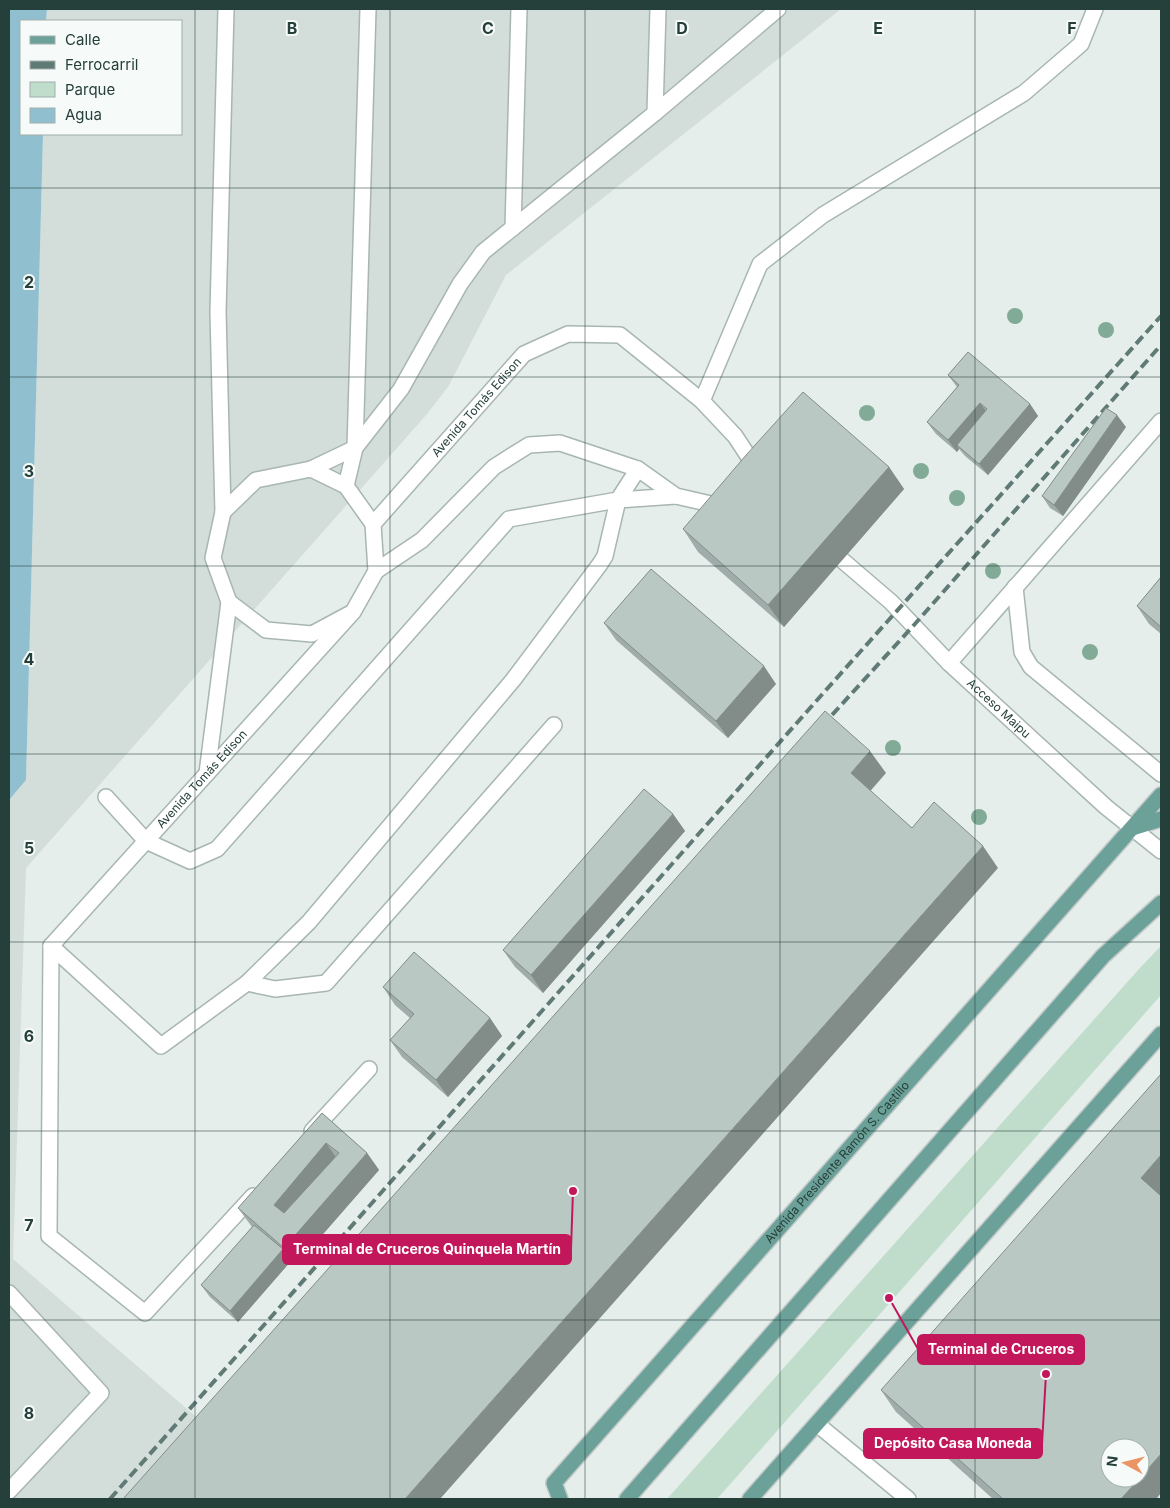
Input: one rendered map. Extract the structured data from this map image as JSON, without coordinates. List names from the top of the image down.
{
  "streets": {
    "main road": ["Avenida Presidente Ramón S. Castillo"],
    "street": ["Avenida Tomás Edison", "Acceso Maipu"]
  },
  "crossings": [
    ["Acceso Maipu", "Avenida Presidente Ramón S. Castillo"]
  ],
  "places": ["Terminal de Cruceros Quinquela Martín", "Terminal de Cruceros", "Depósito Casa Moneda"],
  "legend": [
    "Calle",
    "Ferrocarril",
    "Parque",
    "Agua"
  ],
  "north": "left",
  "grid": {
    "columns": [
      "B",
      "C",
      "D",
      "E",
      "F"
    ],
    "rows": [
      "2",
      "3",
      "4",
      "5",
      "6",
      "7",
      "8"
    ]
  }
}
